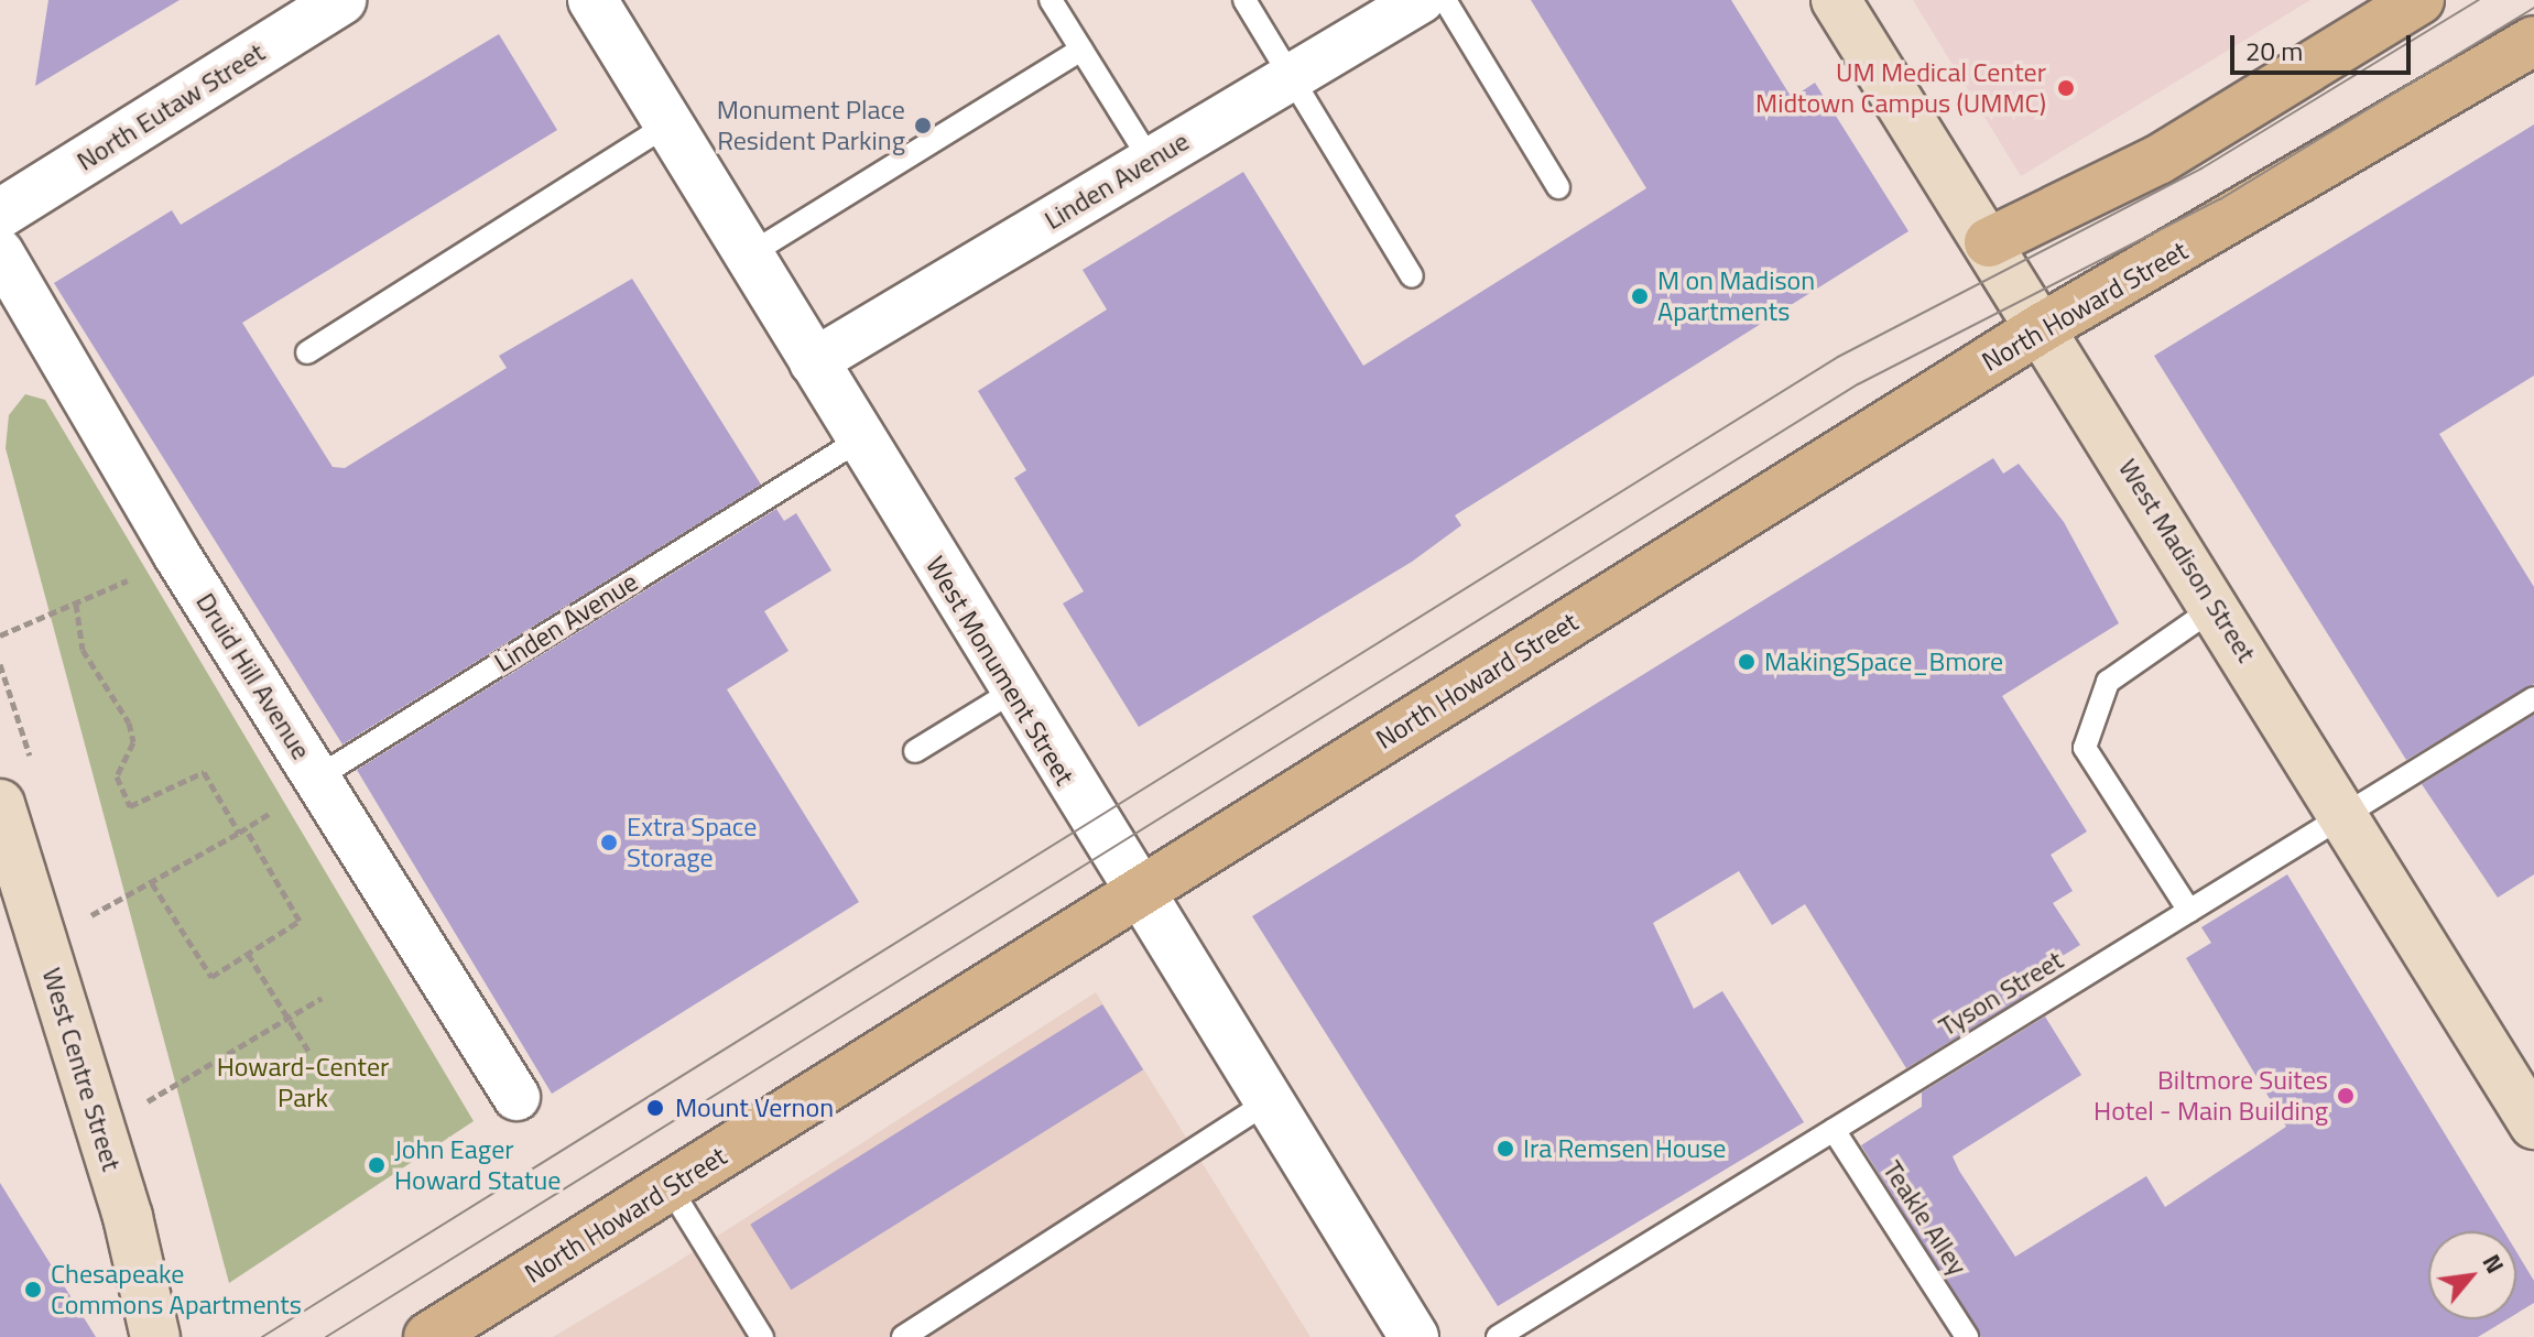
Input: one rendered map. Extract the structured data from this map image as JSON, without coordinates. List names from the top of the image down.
{
  "streets": {
    "main road": ["North Howard Street", "West Madison Street", "West Centre Street"],
    "street": [
      "North Eutaw Street",
      "Linden Avenue",
      "West Monument Street",
      "Druid Hill Avenue"
    ],
    "lane": ["Tyson Street", "Teakle Alley"]
  },
  "crossings": [
    ["Linden Avenue", "West Monument Street"],
    ["Linden Avenue", "Druid Hill Avenue"],
    ["North Howard Street", "West Madison Street"],
    ["North Howard Street", "West Monument Street"],
    ["West Madison Street", "Tyson Street"],
    ["Tyson Street", "Teakle Alley"]
  ],
  "parks": ["Howard-Center Park"],
  "places": [
    "UM Medical Center Midtown Campus (UMMC)",
    "Monument Place Resident Parking",
    "M on Madison Apartments",
    "MakingSpace_Bmore",
    "Extra Space Storage",
    "Biltmore Suites Hotel - Main Building",
    "Mount Vernon",
    "Ira Remsen House",
    "John Eager Howard Statue",
    "Chesapeake Commons Apartments"
  ],
  "scale_bar": "20 m",
  "north": "top right"
}
